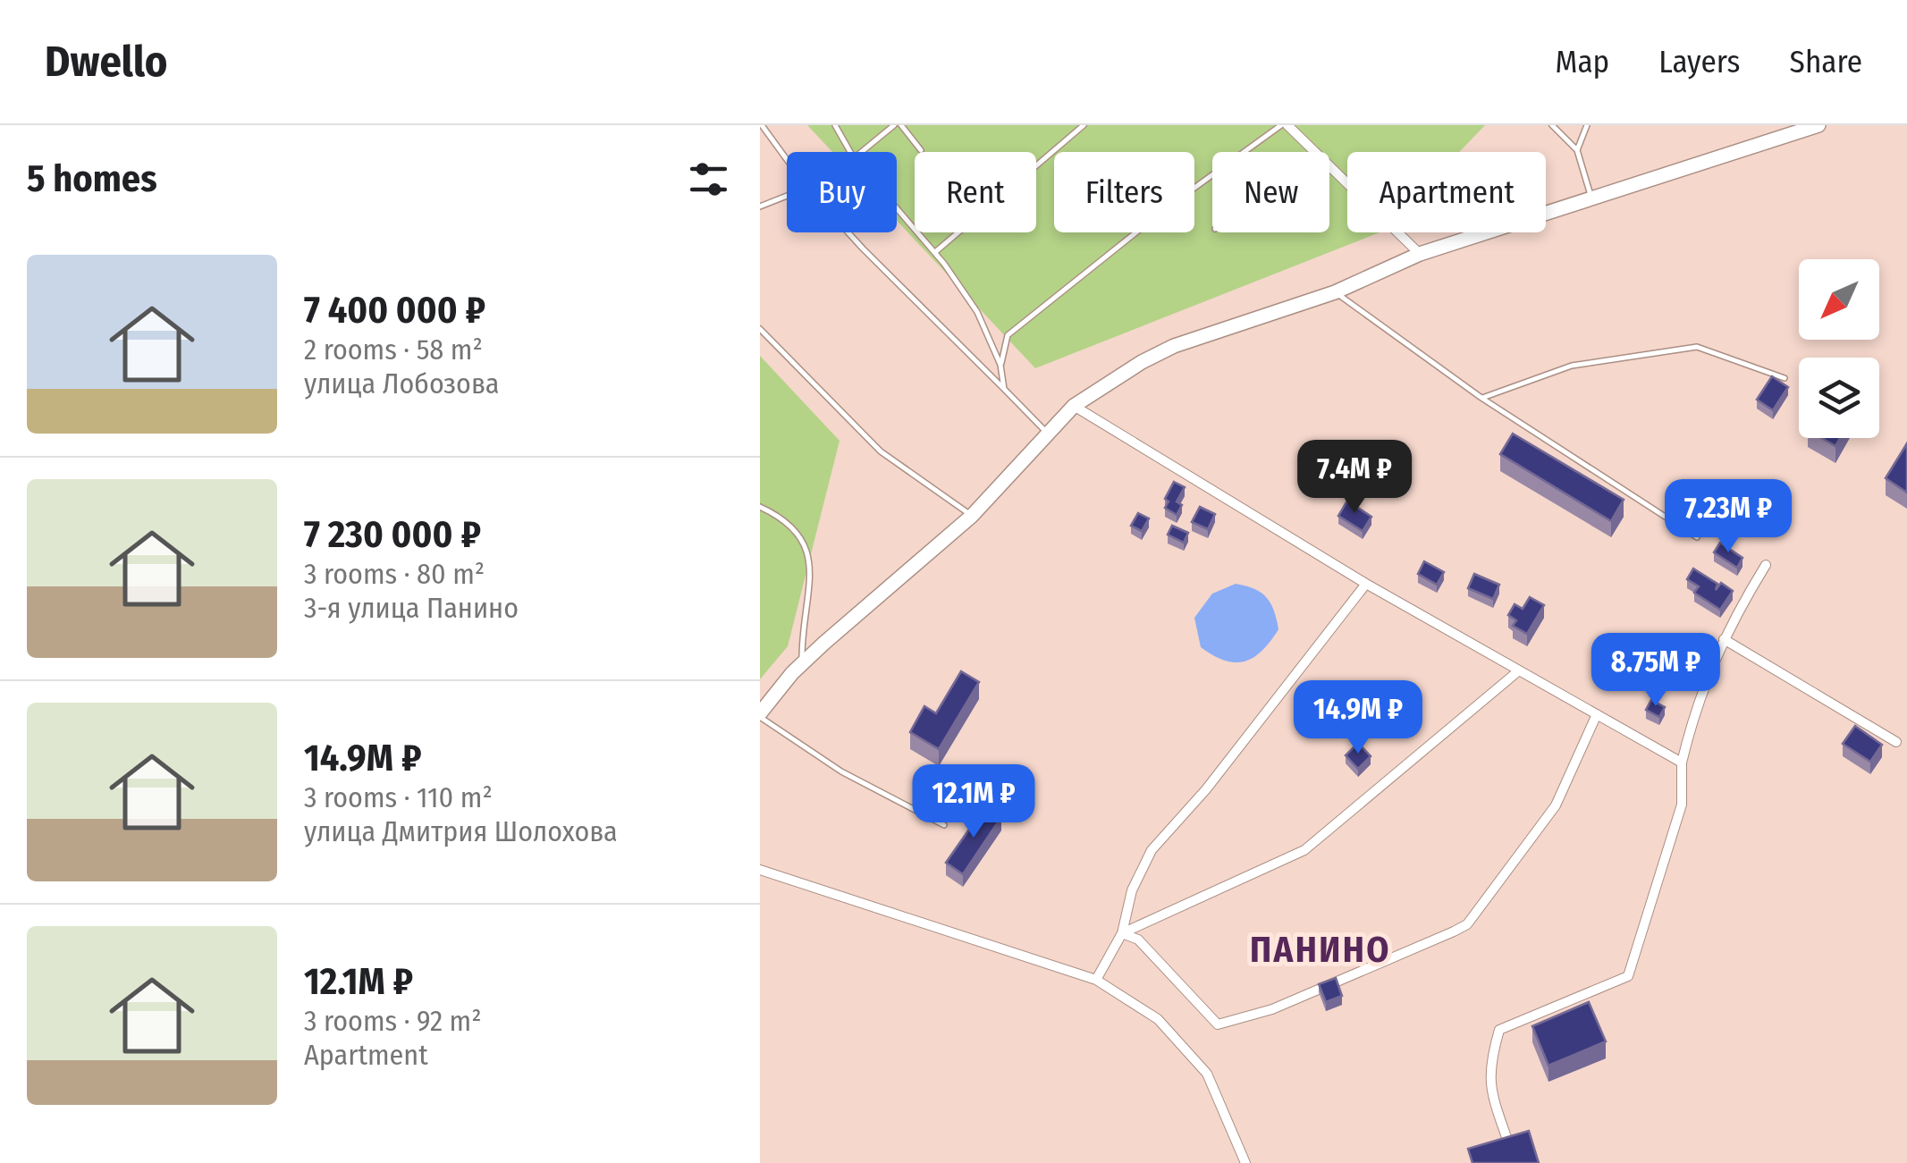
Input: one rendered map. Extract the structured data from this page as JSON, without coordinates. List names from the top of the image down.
{
  "districts": ["ПАНИНО"],
  "north": "bottom left",
  "page": {
    "header": "Dwello",
    "nav": ["Map", "Layers", "Share"],
    "heading": "5 homes",
    "chip": [
      "Buy",
      "Rent",
      "Filters",
      "New",
      "Apartment"
    ],
    "list": [
      {
        "name": "7 400 000 ₽",
        "note": "2 rooms · 58 m² · улица Лобозова"
      },
      {
        "name": "7 230 000 ₽",
        "note": "3 rooms · 80 m² · 3-я улица Панино"
      },
      {
        "name": "14.9M ₽",
        "note": "3 rooms · 110 m² · улица Дмитрия Шолохова"
      },
      {
        "name": "12.1M ₽",
        "note": "3 rooms · 92 m² · Apartment"
      }
    ],
    "price": [
      "7.4M ₽",
      "7.23M ₽",
      "8.75M ₽",
      "14.9M ₽",
      "12.1M ₽"
    ]
  }
}
